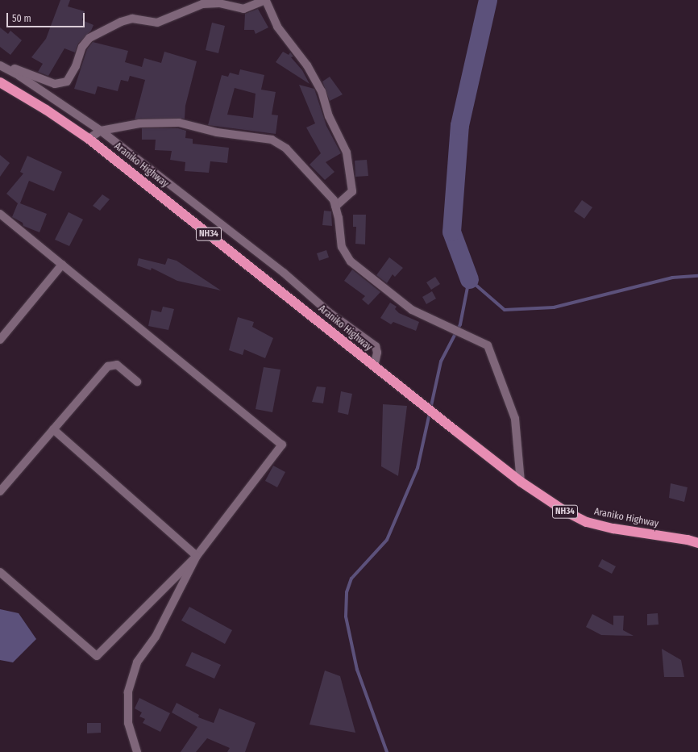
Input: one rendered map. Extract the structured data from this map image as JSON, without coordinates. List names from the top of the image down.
{
  "streets": {
    "highway": ["Araniko Highway", "NH34"]
  },
  "scale_bar": "50 m"
}
